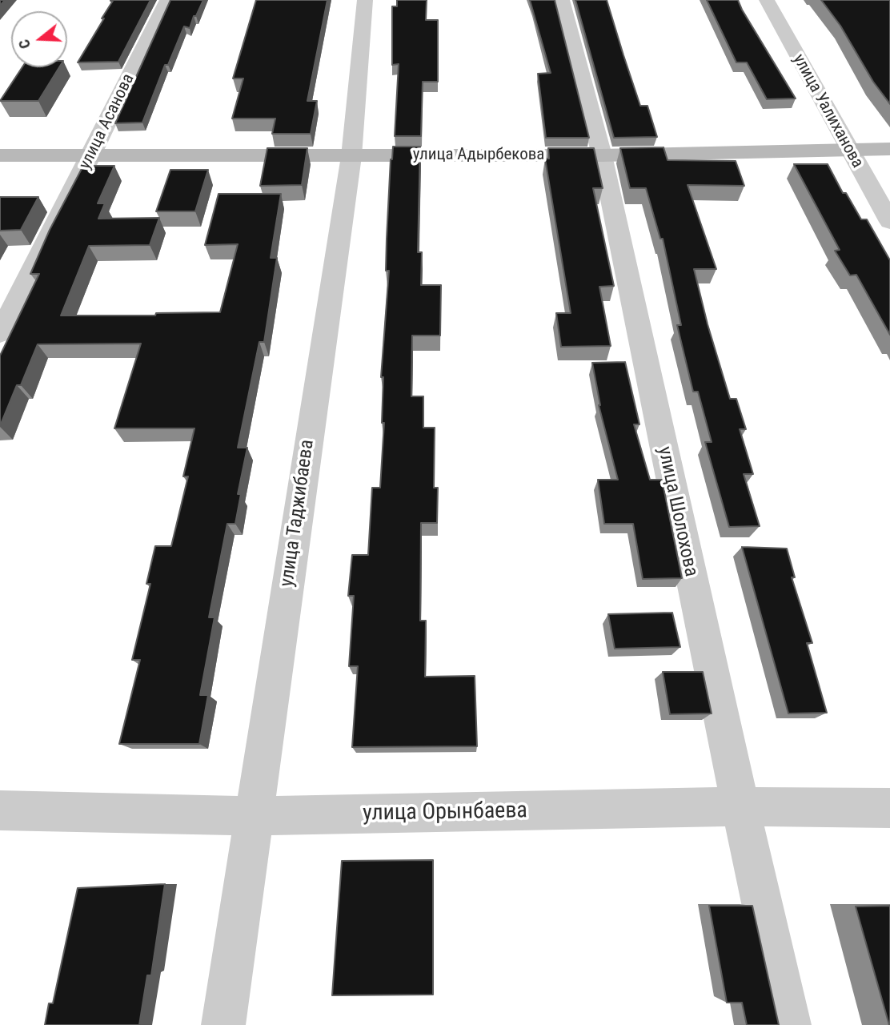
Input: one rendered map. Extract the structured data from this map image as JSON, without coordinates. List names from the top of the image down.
{
  "streets": {
    "main road": ["улица Адырбекова"],
    "street": [
      "улица Уалиханова",
      "улица Асанова",
      "улица Шолохова",
      "улица Таджибаева",
      "улица Орынбаева"
    ]
  },
  "crossings": [
    ["улица Уалиханова", "улица Адырбекова"],
    ["улица Асанова", "улица Адырбекова"],
    ["улица Адырбекова", "улица Шолохова"],
    ["улица Адырбекова", "улица Таджибаева"],
    ["улица Шолохова", "улица Орынбаева"],
    ["улица Таджибаева", "улица Орынбаева"]
  ],
  "north": "left"
}
